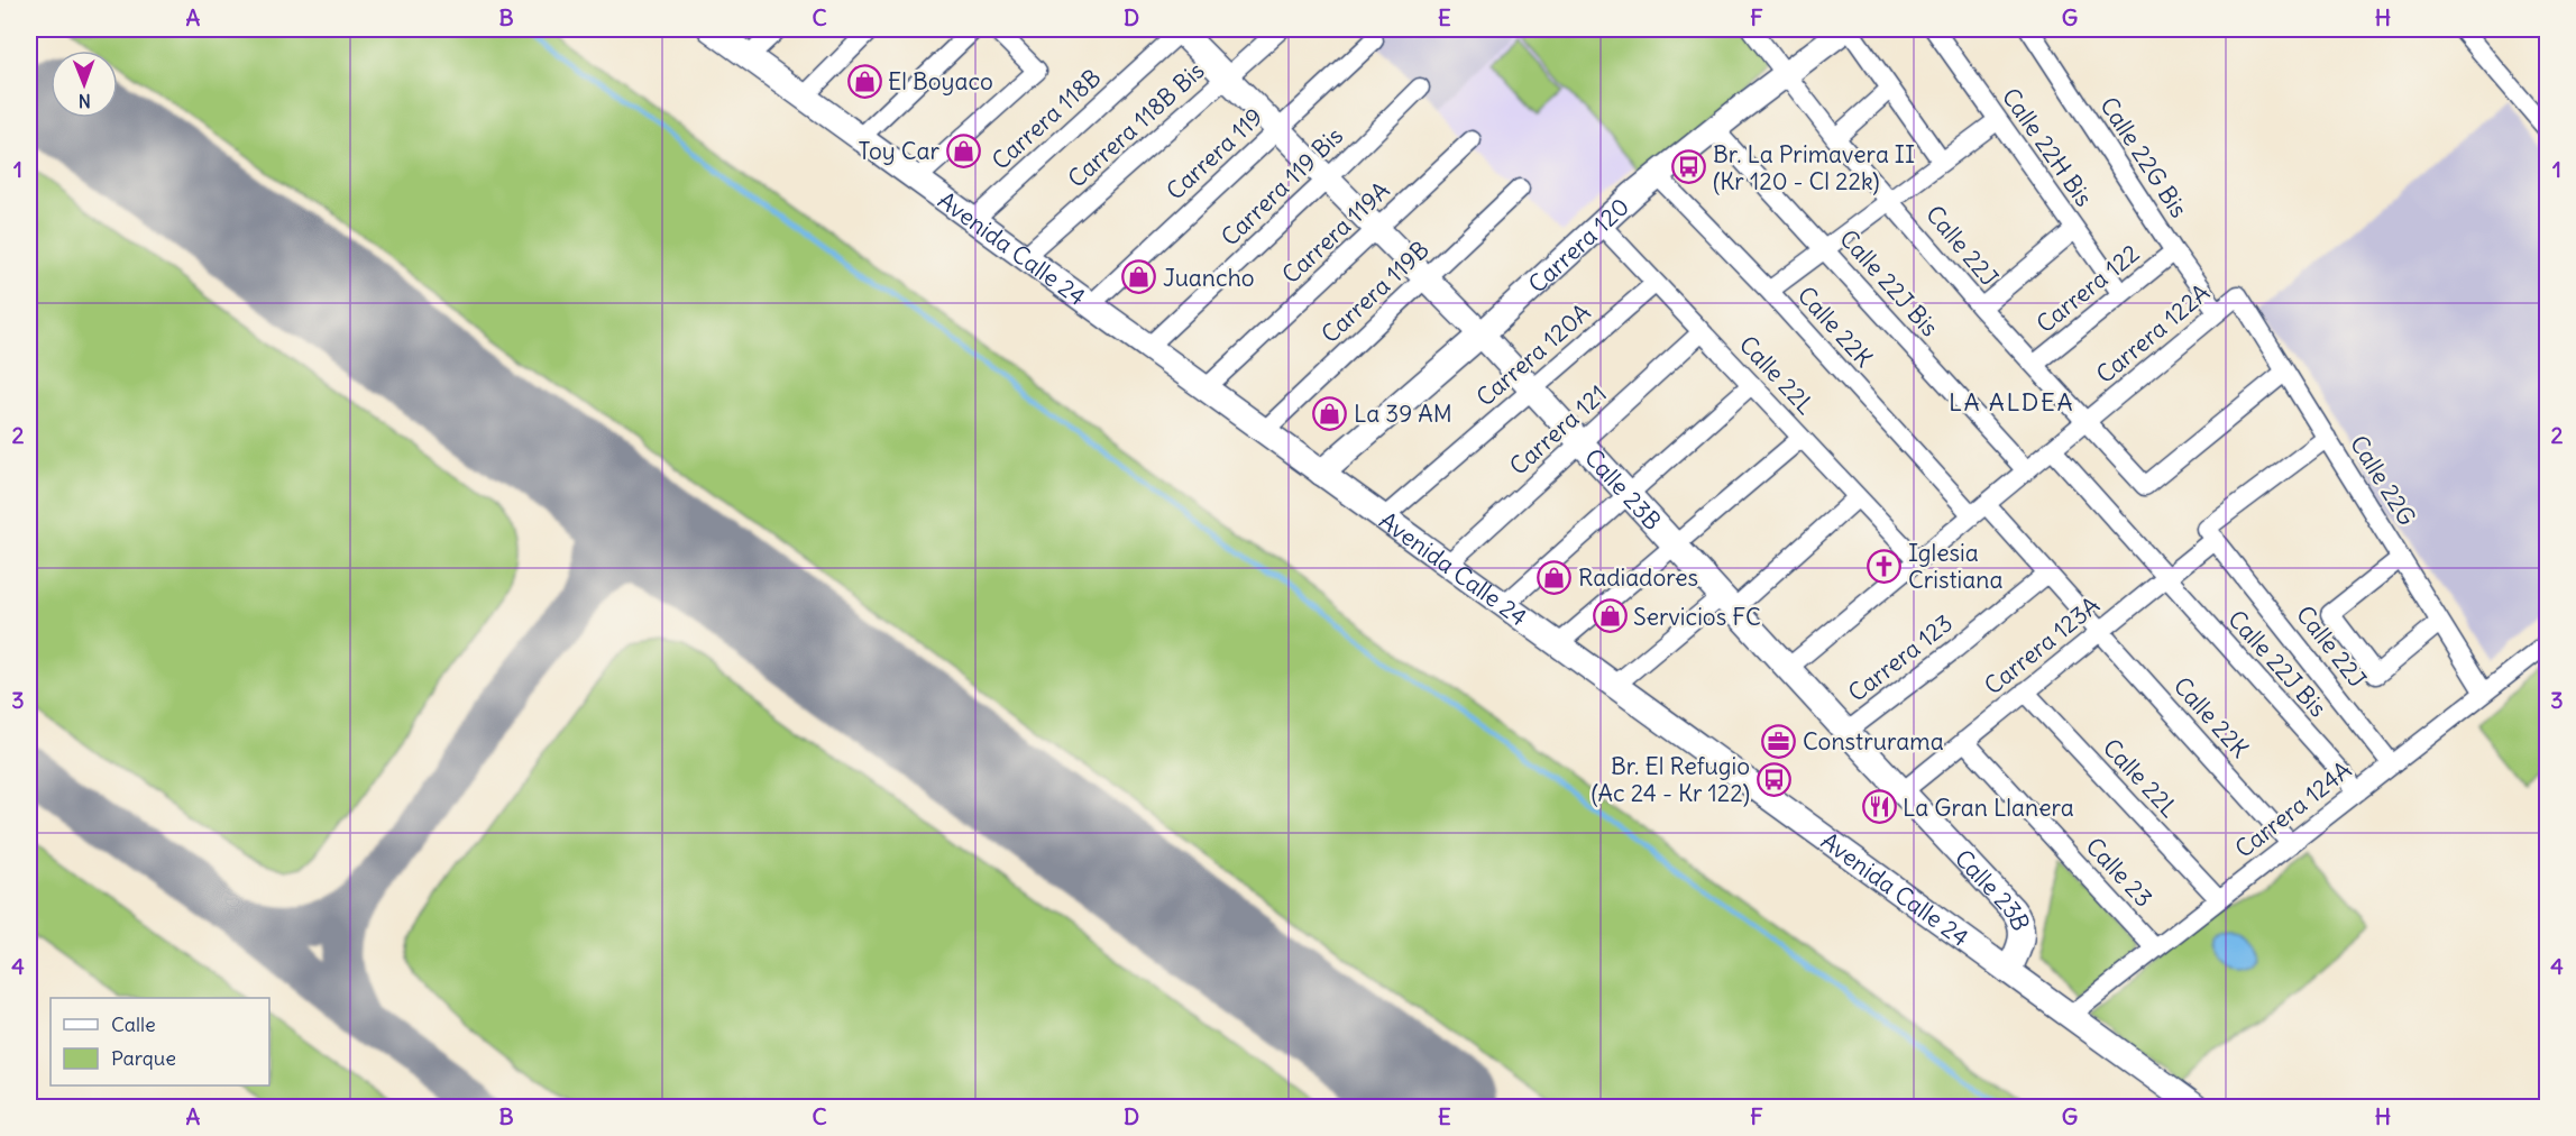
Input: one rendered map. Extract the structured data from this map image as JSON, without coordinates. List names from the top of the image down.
{
  "streets": {
    "street": [
      "Carrera 118B",
      "Carrera 118B Bis",
      "Calle 22H Bis",
      "Carrera 119",
      "Calle 22G Bis",
      "Carrera 119 Bis",
      "Carrera 119A",
      "Carrera 120",
      "Calle 22J",
      "Avenida Calle 24",
      "Calle 22J Bis",
      "Carrera 122",
      "Carrera 119B",
      "Calle 22K",
      "Carrera 122A",
      "Carrera 120A",
      "Calle 22L",
      "Carrera 121",
      "Calle 22G",
      "Calle 23B",
      "Carrera 123A",
      "Carrera 123",
      "Carrera 124A",
      "Calle 23"
    ]
  },
  "crossings": [
    ["Carrera 118B", "Avenida Calle 24"],
    ["Carrera 118B", "Calle 23B"],
    ["Carrera 118B Bis", "Avenida Calle 24"],
    ["Carrera 118B Bis", "Calle 23B"],
    ["Calle 22H Bis", "Carrera 122"],
    ["Carrera 119", "Avenida Calle 24"],
    ["Carrera 119", "Calle 23B"],
    ["Calle 22G Bis", "Carrera 122"],
    ["Calle 22G Bis", "Carrera 122A"],
    ["Carrera 119 Bis", "Avenida Calle 24"],
    ["Carrera 119 Bis", "Calle 23B"],
    ["Carrera 119A", "Avenida Calle 24"],
    ["Carrera 119A", "Calle 23B"],
    ["Carrera 120", "Calle 22J"],
    ["Carrera 120", "Avenida Calle 24"],
    ["Carrera 120", "Calle 22J Bis"],
    ["Carrera 120", "Calle 22K"],
    ["Carrera 120", "Calle 22L"],
    ["Carrera 120", "Calle 23B"],
    ["Calle 22J", "Carrera 122"],
    ["Calle 22J", "Carrera 122A"],
    ["Calle 22J", "Calle 22G"],
    ["Calle 22J", "Carrera 123A"],
    ["Calle 22J", "Carrera 124A"],
    ["Avenida Calle 24", "Carrera 119B"],
    ["Avenida Calle 24", "Carrera 120A"],
    ["Avenida Calle 24", "Carrera 121"],
    ["Avenida Calle 24", "Calle 23B"],
    ["Avenida Calle 24", "Carrera 124A"],
    ["Calle 22J Bis", "Carrera 122A"],
    ["Calle 22J Bis", "Carrera 123A"],
    ["Calle 22J Bis", "Carrera 124A"],
    ["Carrera 119B", "Calle 23B"],
    ["Calle 22K", "Carrera 122A"],
    ["Calle 22K", "Carrera 123A"],
    ["Calle 22K", "Carrera 123"],
    ["Calle 22K", "Carrera 124A"],
    ["Carrera 122A", "Calle 22L"],
    ["Carrera 122A", "Calle 22G"],
    ["Carrera 122A", "Calle 23B"],
    ["Carrera 120A", "Calle 22L"],
    ["Carrera 120A", "Calle 23B"],
    ["Calle 22L", "Carrera 121"],
    ["Calle 22L", "Carrera 123A"],
    ["Calle 22L", "Carrera 124A"],
    ["Carrera 121", "Calle 23B"],
    ["Calle 22G", "Carrera 123A"],
    ["Calle 22G", "Carrera 124A"],
    ["Calle 23B", "Carrera 123A"],
    ["Calle 23B", "Carrera 123"],
    ["Carrera 123A", "Calle 23"],
    ["Carrera 124A", "Calle 23"]
  ],
  "districts": ["LA ALDEA"],
  "places": {
    "shop": [
      "El Boyaco",
      "Toy Car",
      "Juancho",
      "La 39 AM",
      "Radiadores",
      "Servicios FC"
    ],
    "bus stop": ["Br. La Primavera II (Kr 120 - Cl 22k)", "Br. El Refugio (Ac 24 - Kr 122)"],
    "church": ["Iglesia Cristiana"],
    "office": ["Construrama"],
    "restaurant": ["La Gran Llanera"]
  },
  "legend": ["Calle", "Parque"],
  "north": "bottom",
  "grid": {
    "columns": [
      "A",
      "B",
      "C",
      "D",
      "E",
      "F",
      "G",
      "H"
    ],
    "rows": [
      "1",
      "2",
      "3",
      "4"
    ]
  }
}
